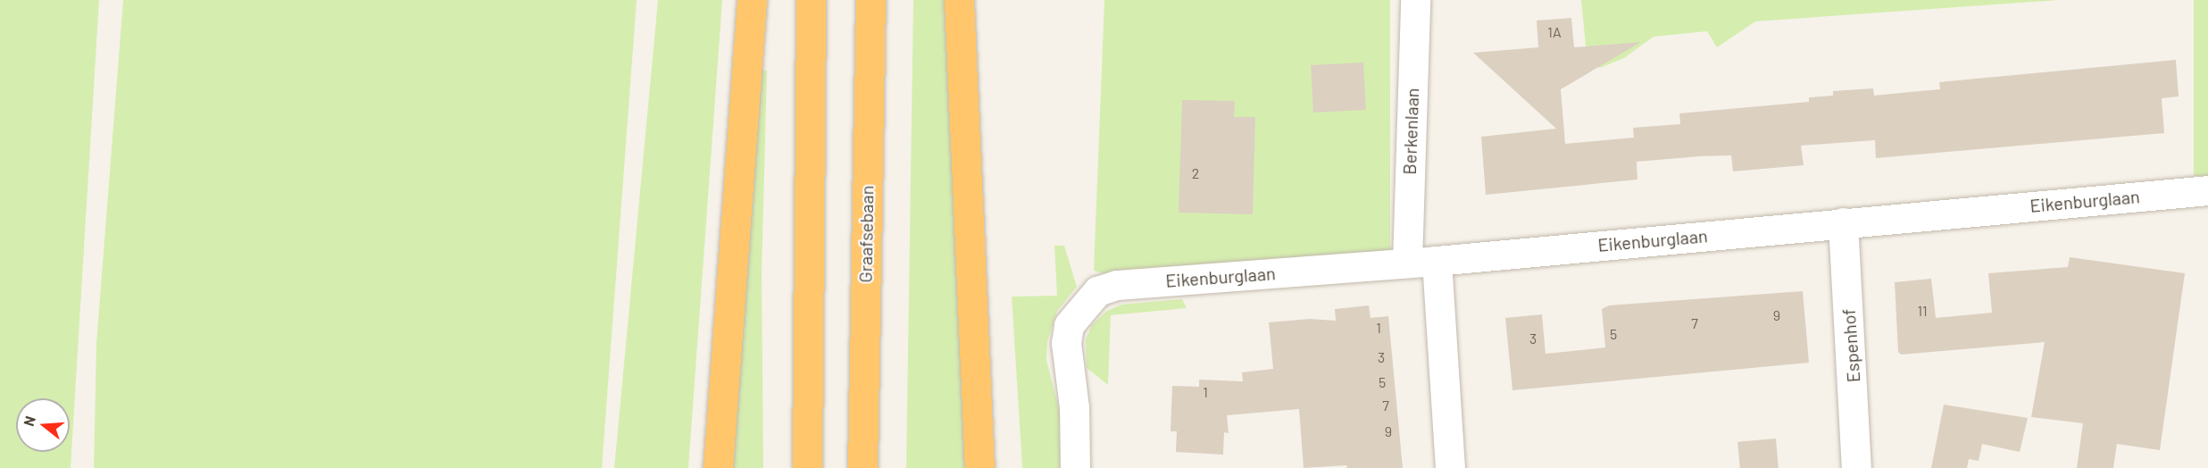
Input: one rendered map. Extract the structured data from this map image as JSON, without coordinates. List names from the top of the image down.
{
  "streets": {
    "highway": ["Graafsebaan"],
    "street": ["Berkenlaan", "Eikenburglaan", "Espenhof"]
  },
  "crossings": [
    ["Berkenlaan", "Eikenburglaan"],
    ["Eikenburglaan", "Espenhof"]
  ],
  "house_numbers": [
    "1A",
    "2",
    "11",
    "9",
    "7",
    "1",
    "5",
    "3",
    "3",
    "5",
    "1",
    "7",
    "9"
  ],
  "north": "left"
}
